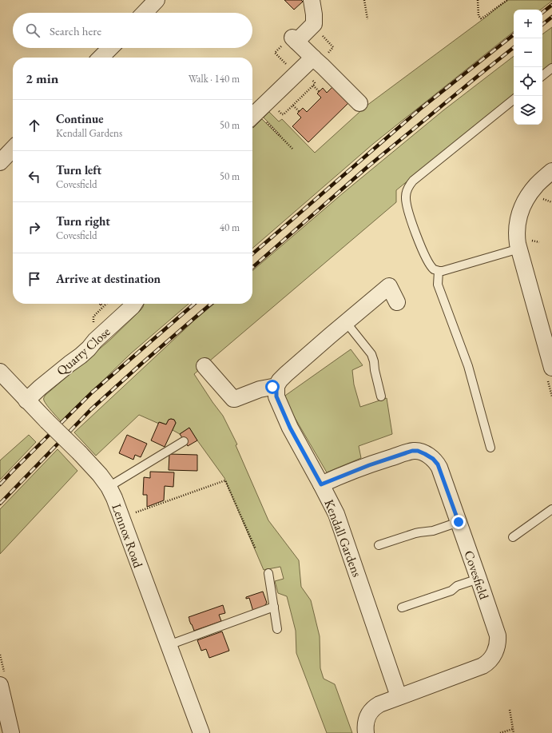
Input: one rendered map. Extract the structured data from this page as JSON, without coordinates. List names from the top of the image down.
{
  "streets": {
    "street": [
      "Quarry Close",
      "Lennox Road",
      "Kendall Gardens",
      "Covesfield"
    ]
  },
  "crossings": [
    ["Quarry Close", "Lennox Road"],
    ["Kendall Gardens", "Covesfield"]
  ],
  "page": {
    "map_buttons": ["+", "−"],
    "search": "Search here",
    "heading": ["2 min", "Walk · 140 m"],
    "list": [
      ["Continue", "Kendall Gardens", "50 m"],
      ["Turn left", "Covesfield", "50 m"],
      ["Turn right", "Covesfield", "40 m"],
      "Arrive at destination"
    ]
  }
}
